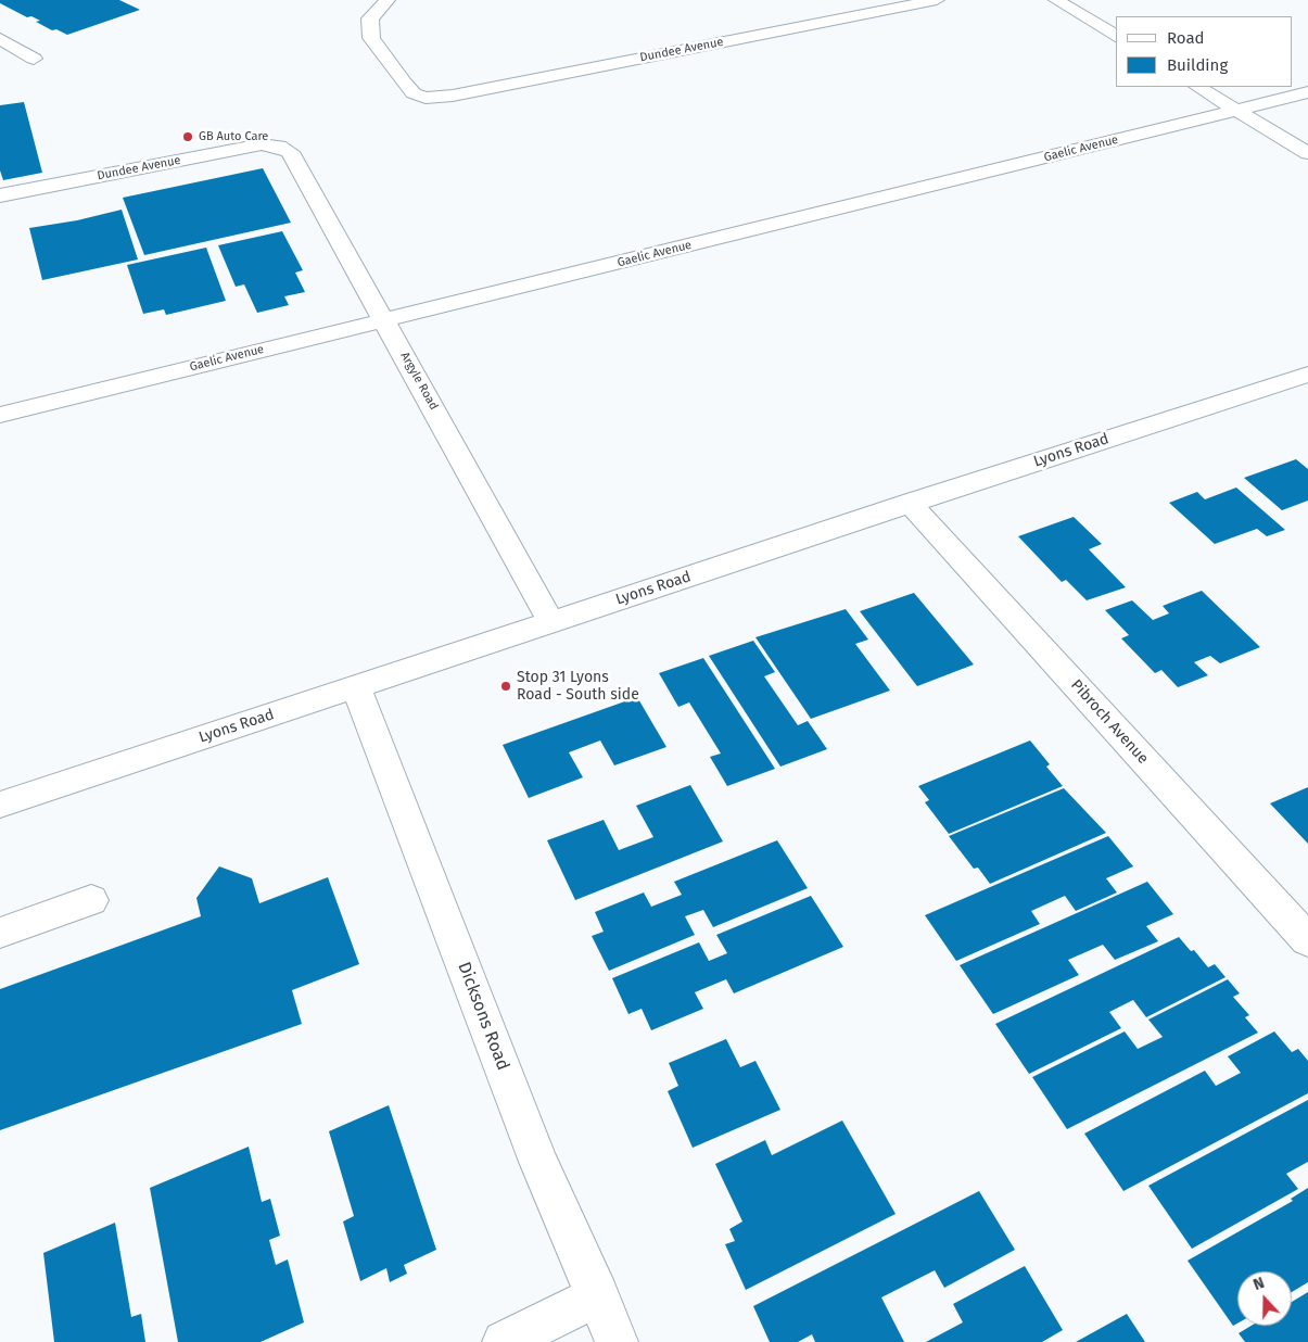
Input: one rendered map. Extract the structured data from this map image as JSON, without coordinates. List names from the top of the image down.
{
  "streets": {
    "street": [
      "Dundee Avenue",
      "Gaelic Avenue",
      "Argyle Road",
      "Lyons Road",
      "Pibroch Avenue",
      "Dicksons Road"
    ]
  },
  "crossings": [
    ["Dundee Avenue", "Argyle Road"],
    ["Gaelic Avenue", "Argyle Road"],
    ["Argyle Road", "Lyons Road"],
    ["Lyons Road", "Pibroch Avenue"],
    ["Lyons Road", "Dicksons Road"]
  ],
  "places": ["GB Auto Care", "Stop 31 Lyons Road - South side"],
  "legend": ["Road", "Building"],
  "north": "top"
}
